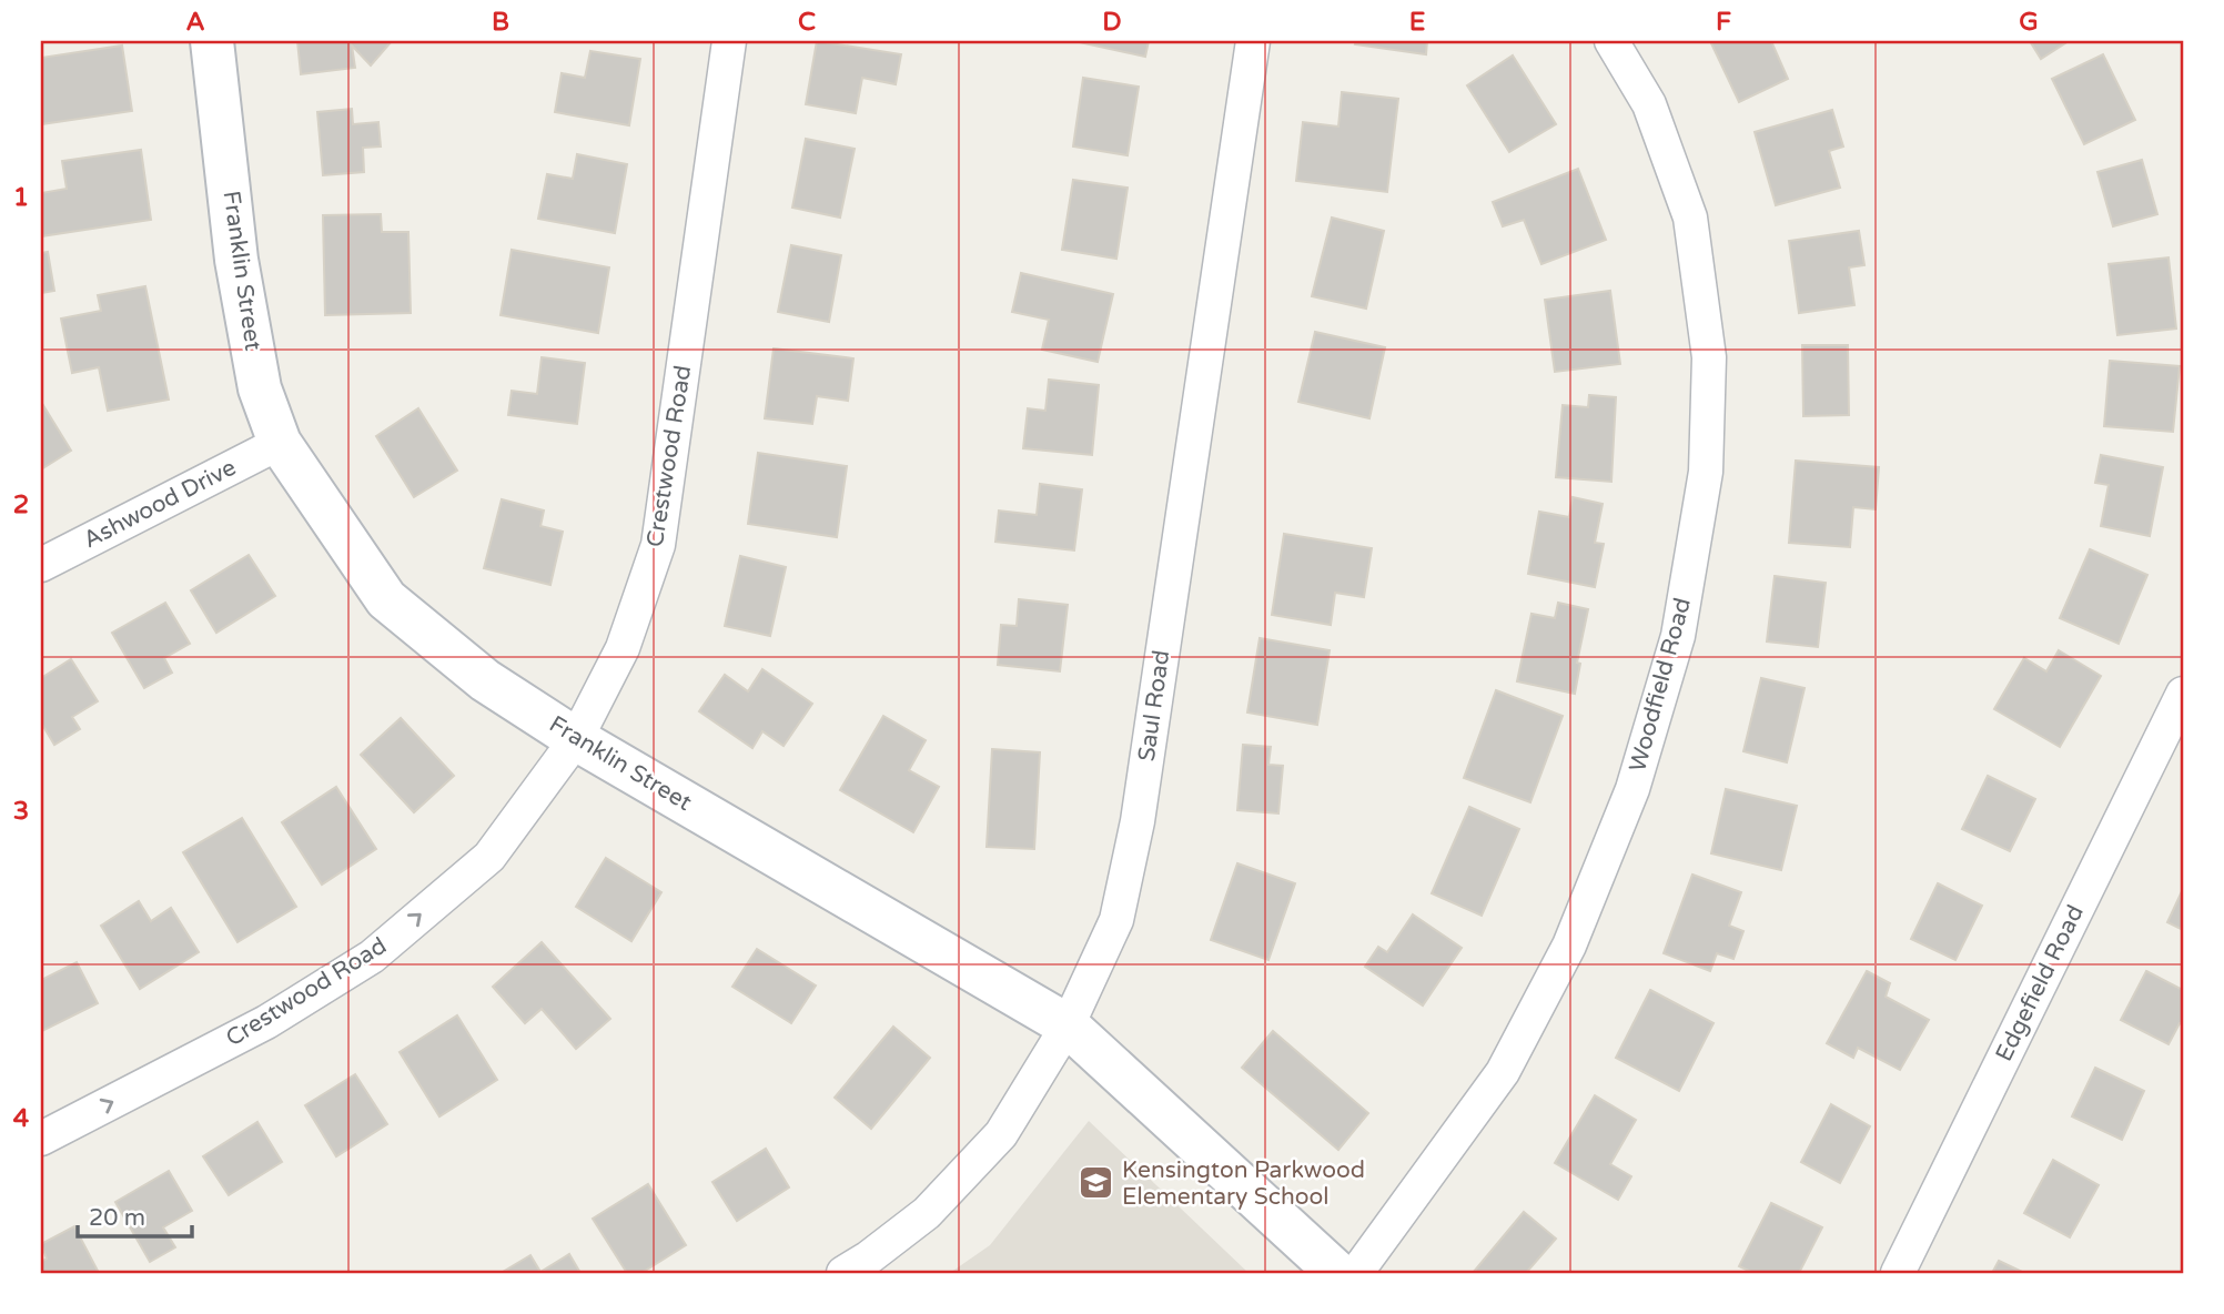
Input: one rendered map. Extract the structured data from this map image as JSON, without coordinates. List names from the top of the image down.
{
  "streets": {
    "street": [
      "Franklin Street",
      "Crestwood Road",
      "Ashwood Drive",
      "Woodfield Road",
      "Saul Road",
      "Edgefield Road"
    ]
  },
  "crossings": [
    ["Franklin Street", "Crestwood Road"],
    ["Franklin Street", "Ashwood Drive"],
    ["Franklin Street", "Saul Road"]
  ],
  "one_way": ["Crestwood Road"],
  "places": {
    "school or university": ["Kensington Parkwood Elementary School"]
  },
  "scale_bar": "20 m",
  "grid": {
    "columns": [
      "A",
      "B",
      "C",
      "D",
      "E",
      "F",
      "G"
    ],
    "rows": [
      "1",
      "2",
      "3",
      "4"
    ]
  }
}
